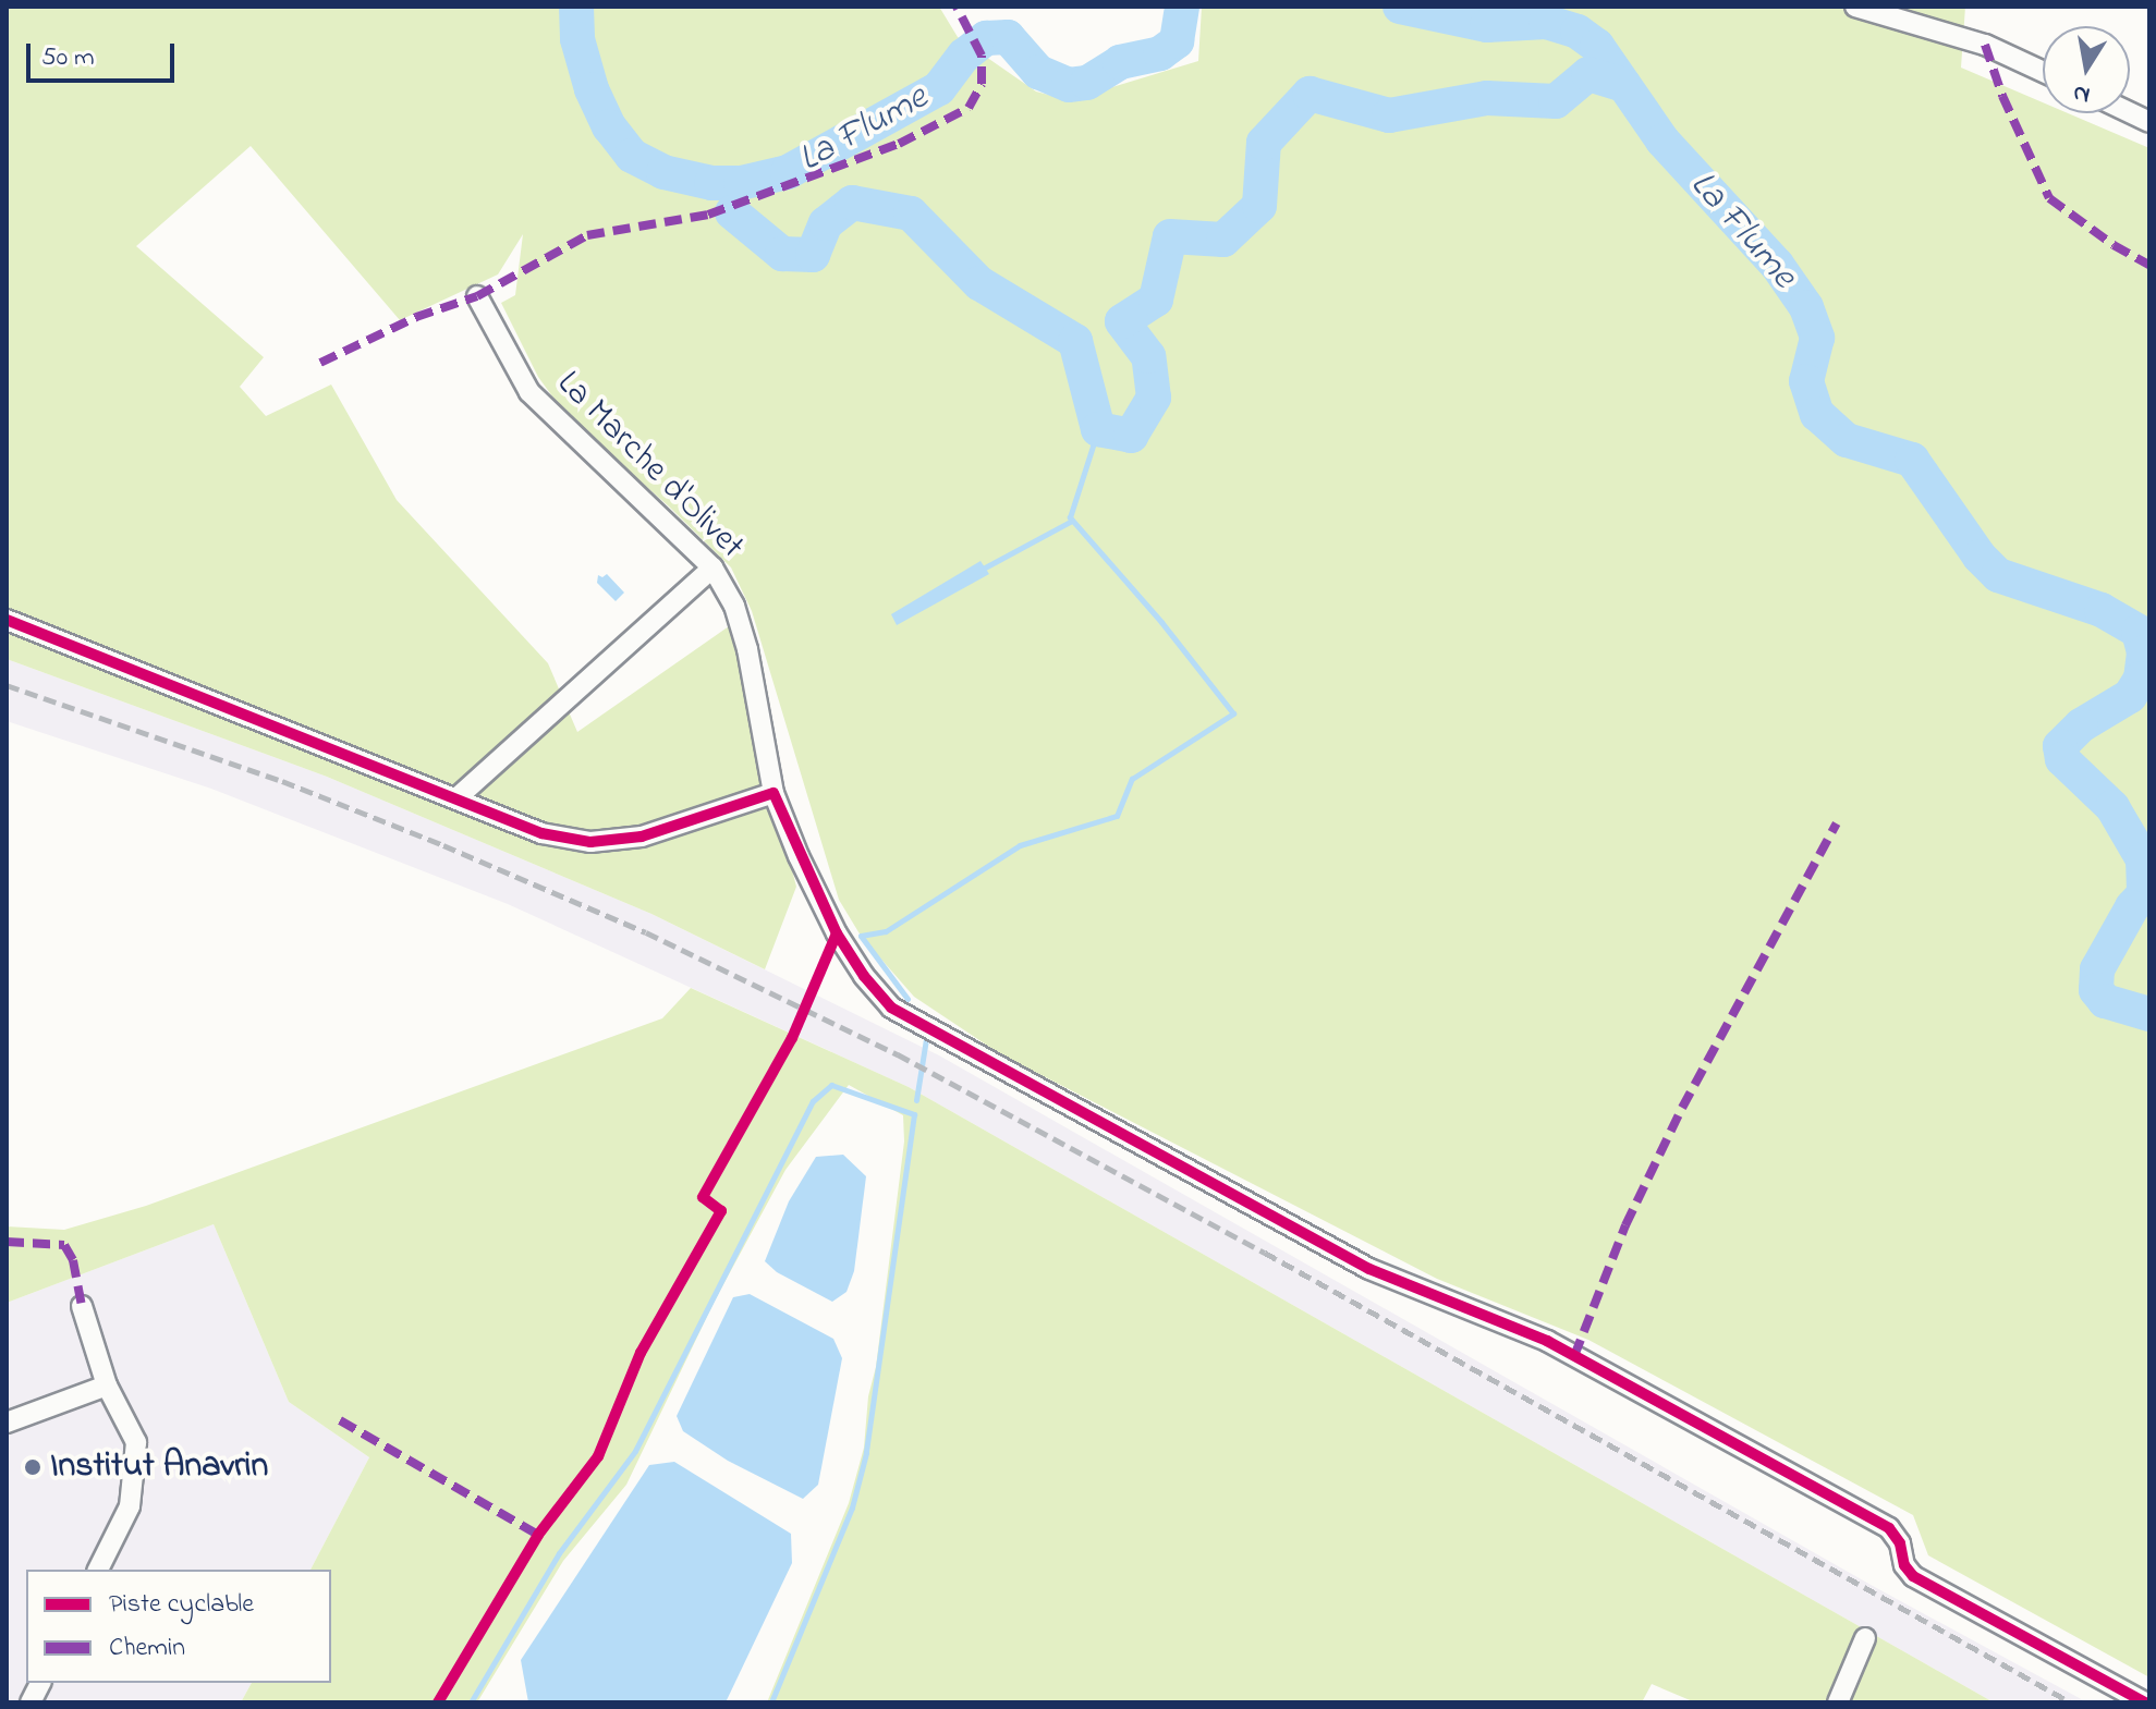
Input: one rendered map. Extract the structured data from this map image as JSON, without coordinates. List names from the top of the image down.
{
  "streets": {
    "street": ["La Marche d'Olivet"]
  },
  "water": ["La Flume"],
  "places": ["Institut Anavrin"],
  "legend": ["Piste cyclable", "Chemin"],
  "scale_bar": "50 m",
  "north": "bottom"
}
